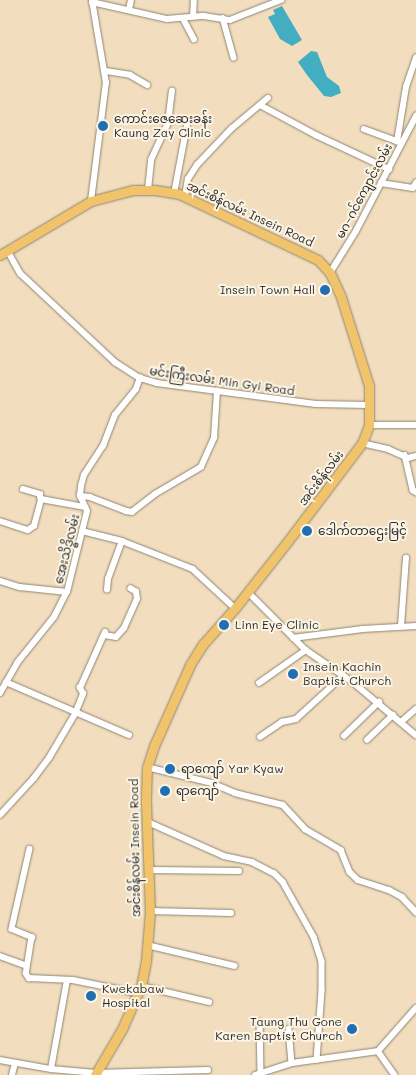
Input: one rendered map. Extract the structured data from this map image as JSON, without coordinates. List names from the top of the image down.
{
  "streets": {
    "main road": ["အင်းစိန်လမ်း Insein Road", "အင်းစိန်လမ်း"],
    "street": ["မဂ~ဂင်ကျောင်းလမ်း", "မင်းကြီးလမ်း Min Gyi Road", "အေးသိဒ္ဓိလမ်း"]
  },
  "crossings": [
    ["မဂ~ဂင်ကျောင်းလမ်း", "အင်းစိန်လမ်း Insein Road"],
    ["အင်းစိန်လမ်း Insein Road", "မင်းကြီးလမ်း Min Gyi Road"],
    ["အင်းစိန်လမ်း Insein Road", "အင်းစိန်လမ်း"],
    ["မင်းကြီးလမ်း Min Gyi Road", "အင်းစိန်လမ်း"],
    ["မင်းကြီးလမ်း Min Gyi Road", "အေးသိဒ္ဓိလမ်း"]
  ],
  "places": [
    "ကောင်းဇေဆေးခန်း Kaung Zay Clinic",
    "Insein Town Hall",
    "ဒေါက်တာဌေးမြင့်",
    "Linn Eye Clinic",
    "Insein Kachin Baptist Church",
    "ရာကျော် Yar Kyaw",
    "ရာကျော်",
    "Kwekabaw Hospital",
    "Taung Thu Gone Karen Baptist Church"
  ]
}
